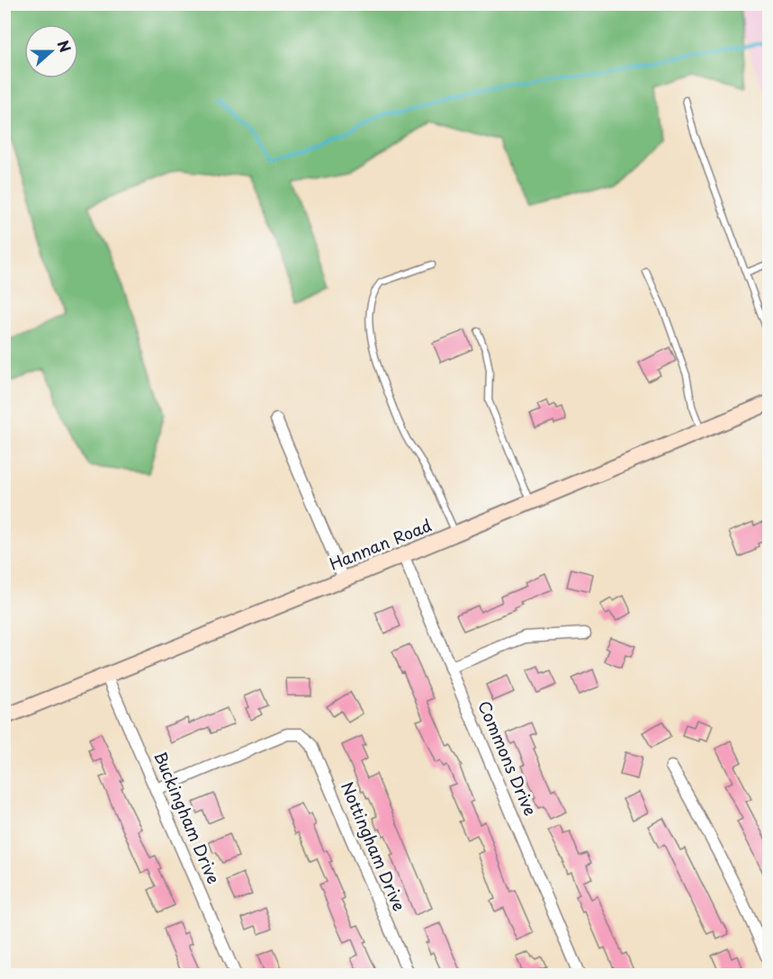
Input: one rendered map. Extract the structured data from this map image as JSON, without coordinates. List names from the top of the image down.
{
  "streets": {
    "street": [
      "Hannan Road",
      "Commons Drive",
      "Buckingham Drive",
      "Nottingham Drive"
    ]
  },
  "crossings": [
    ["Hannan Road", "Commons Drive"],
    ["Hannan Road", "Buckingham Drive"],
    ["Buckingham Drive", "Nottingham Drive"]
  ],
  "north": "right"
}
